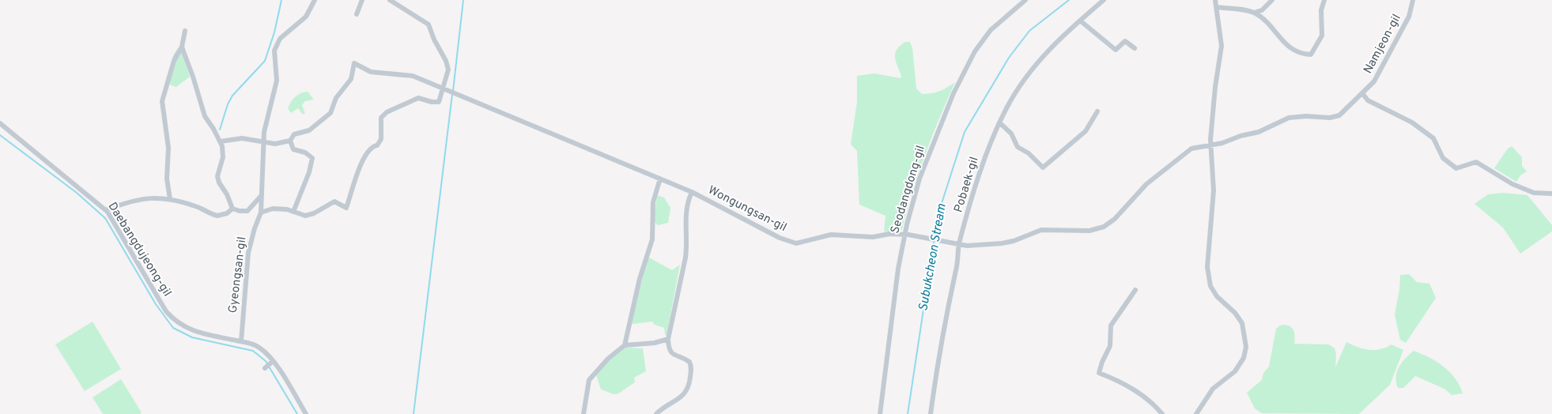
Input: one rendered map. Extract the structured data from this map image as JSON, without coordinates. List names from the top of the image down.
{
  "streets": {
    "street": [
      "Namjeon-gil",
      "Pobaek-gil",
      "Seodangdong-gil",
      "Wongungsan-gil",
      "Daebangdujeong-gil",
      "Gyeongsan-gil"
    ]
  },
  "crossings": [
    ["Namjeon-gil", "Wongungsan-gil"],
    ["Pobaek-gil", "Wongungsan-gil"],
    ["Seodangdong-gil", "Wongungsan-gil"],
    ["Daebangdujeong-gil", "Gyeongsan-gil"]
  ],
  "water": ["Subukcheon Stream"]
}
